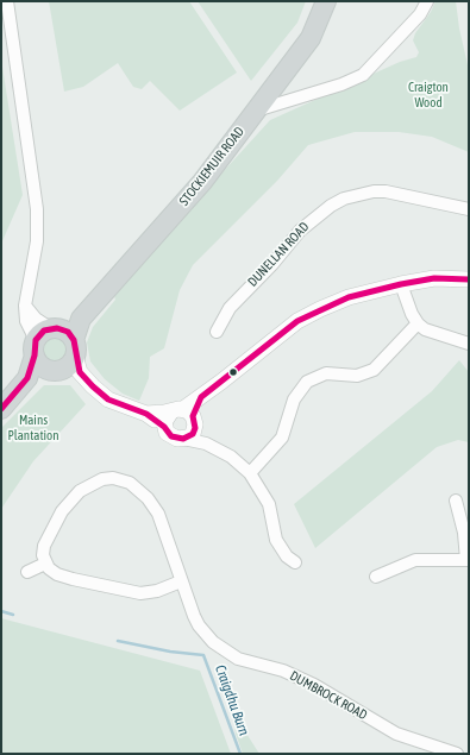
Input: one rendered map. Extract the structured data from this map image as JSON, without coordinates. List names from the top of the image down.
{
  "streets": {
    "main road": ["STOCKIEMUIR ROAD"],
    "street": ["DUNELLAN ROAD", "DUMBROCK ROAD"]
  },
  "water": ["Craigdhu Burn"],
  "parks": ["Craigton Wood", "Mains Plantation"]
}
